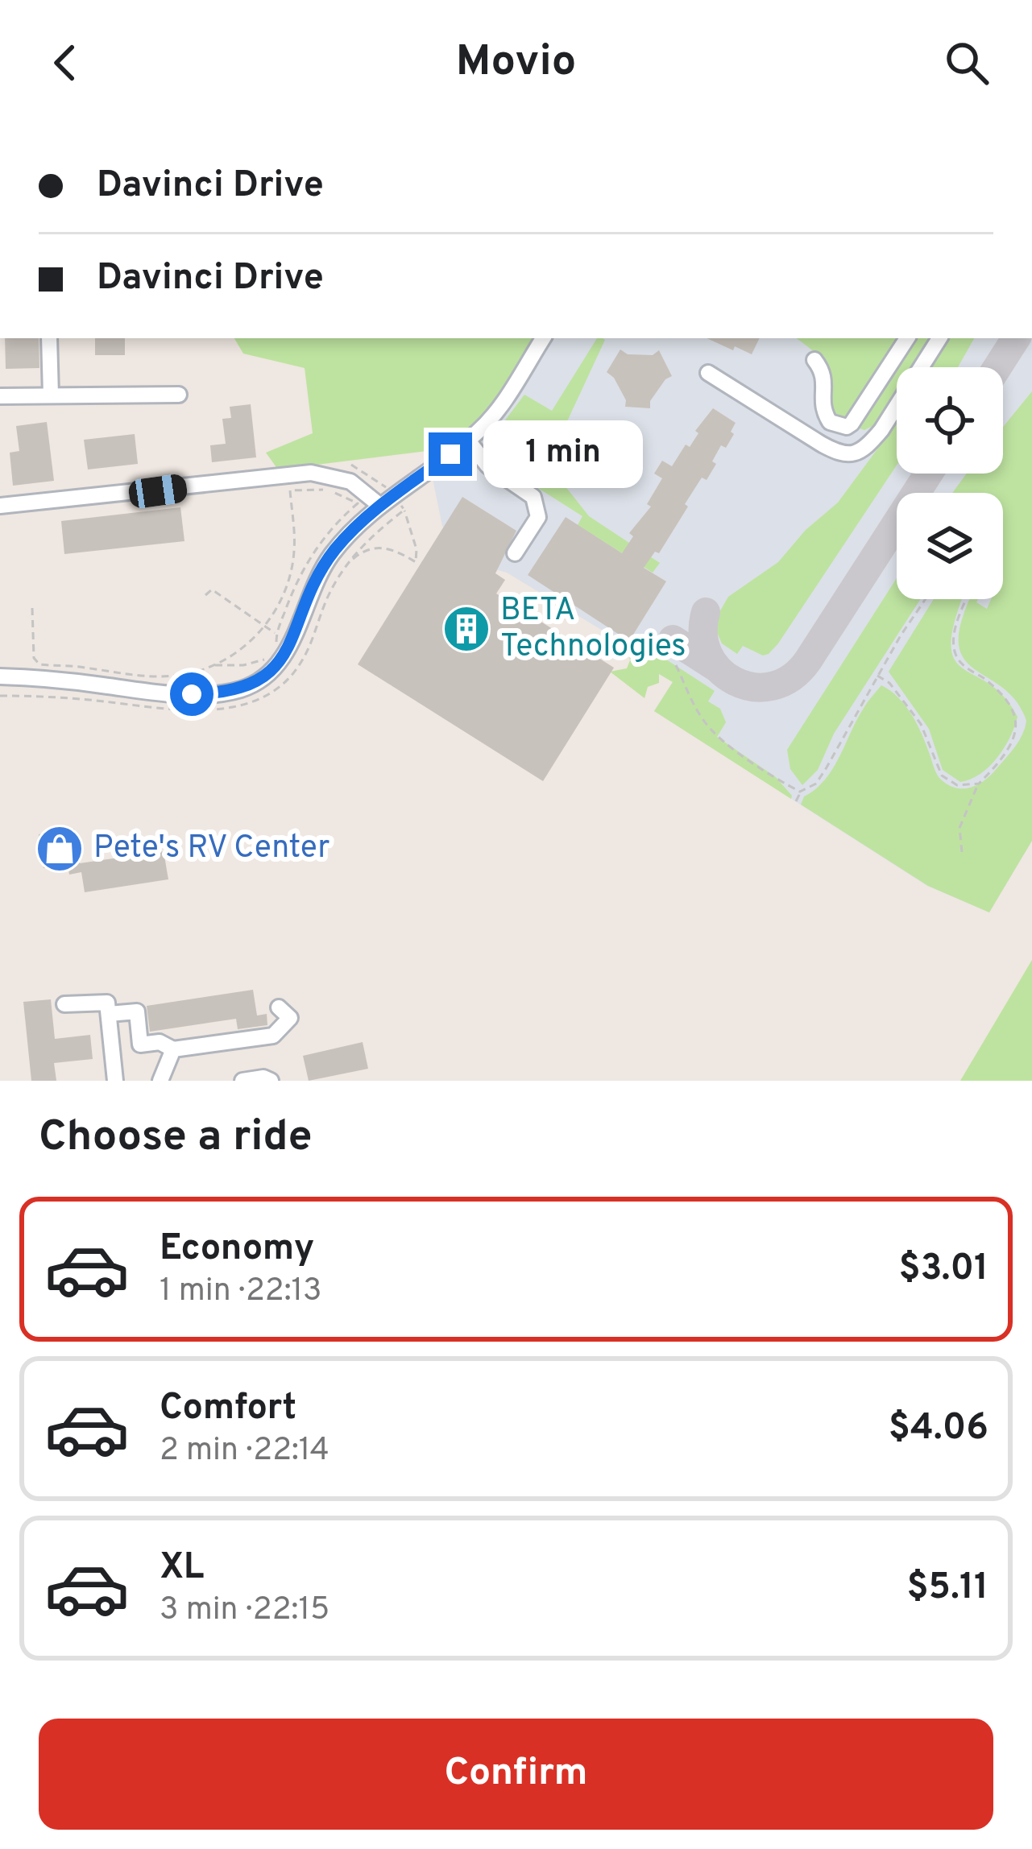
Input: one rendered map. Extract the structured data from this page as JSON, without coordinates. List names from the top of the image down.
{
  "places": {
    "building": ["BETA Technologies"],
    "shop": ["Pete's RV Center"]
  },
  "page": {
    "header": "Movio",
    "banner": ["Davinci Drive", "Davinci Drive"],
    "bubble": "1 min",
    "heading": "Choose a ride",
    "list": [
      {
        "name": "Economy",
        "note": "1 min · 22:13",
        "value": "$3.01"
      },
      {
        "name": "Comfort",
        "note": "2 min · 22:14",
        "value": "$4.06"
      },
      {
        "name": "XL",
        "note": "3 min · 22:15",
        "value": "$5.11"
      }
    ],
    "buttons": "Confirm"
  }
}
